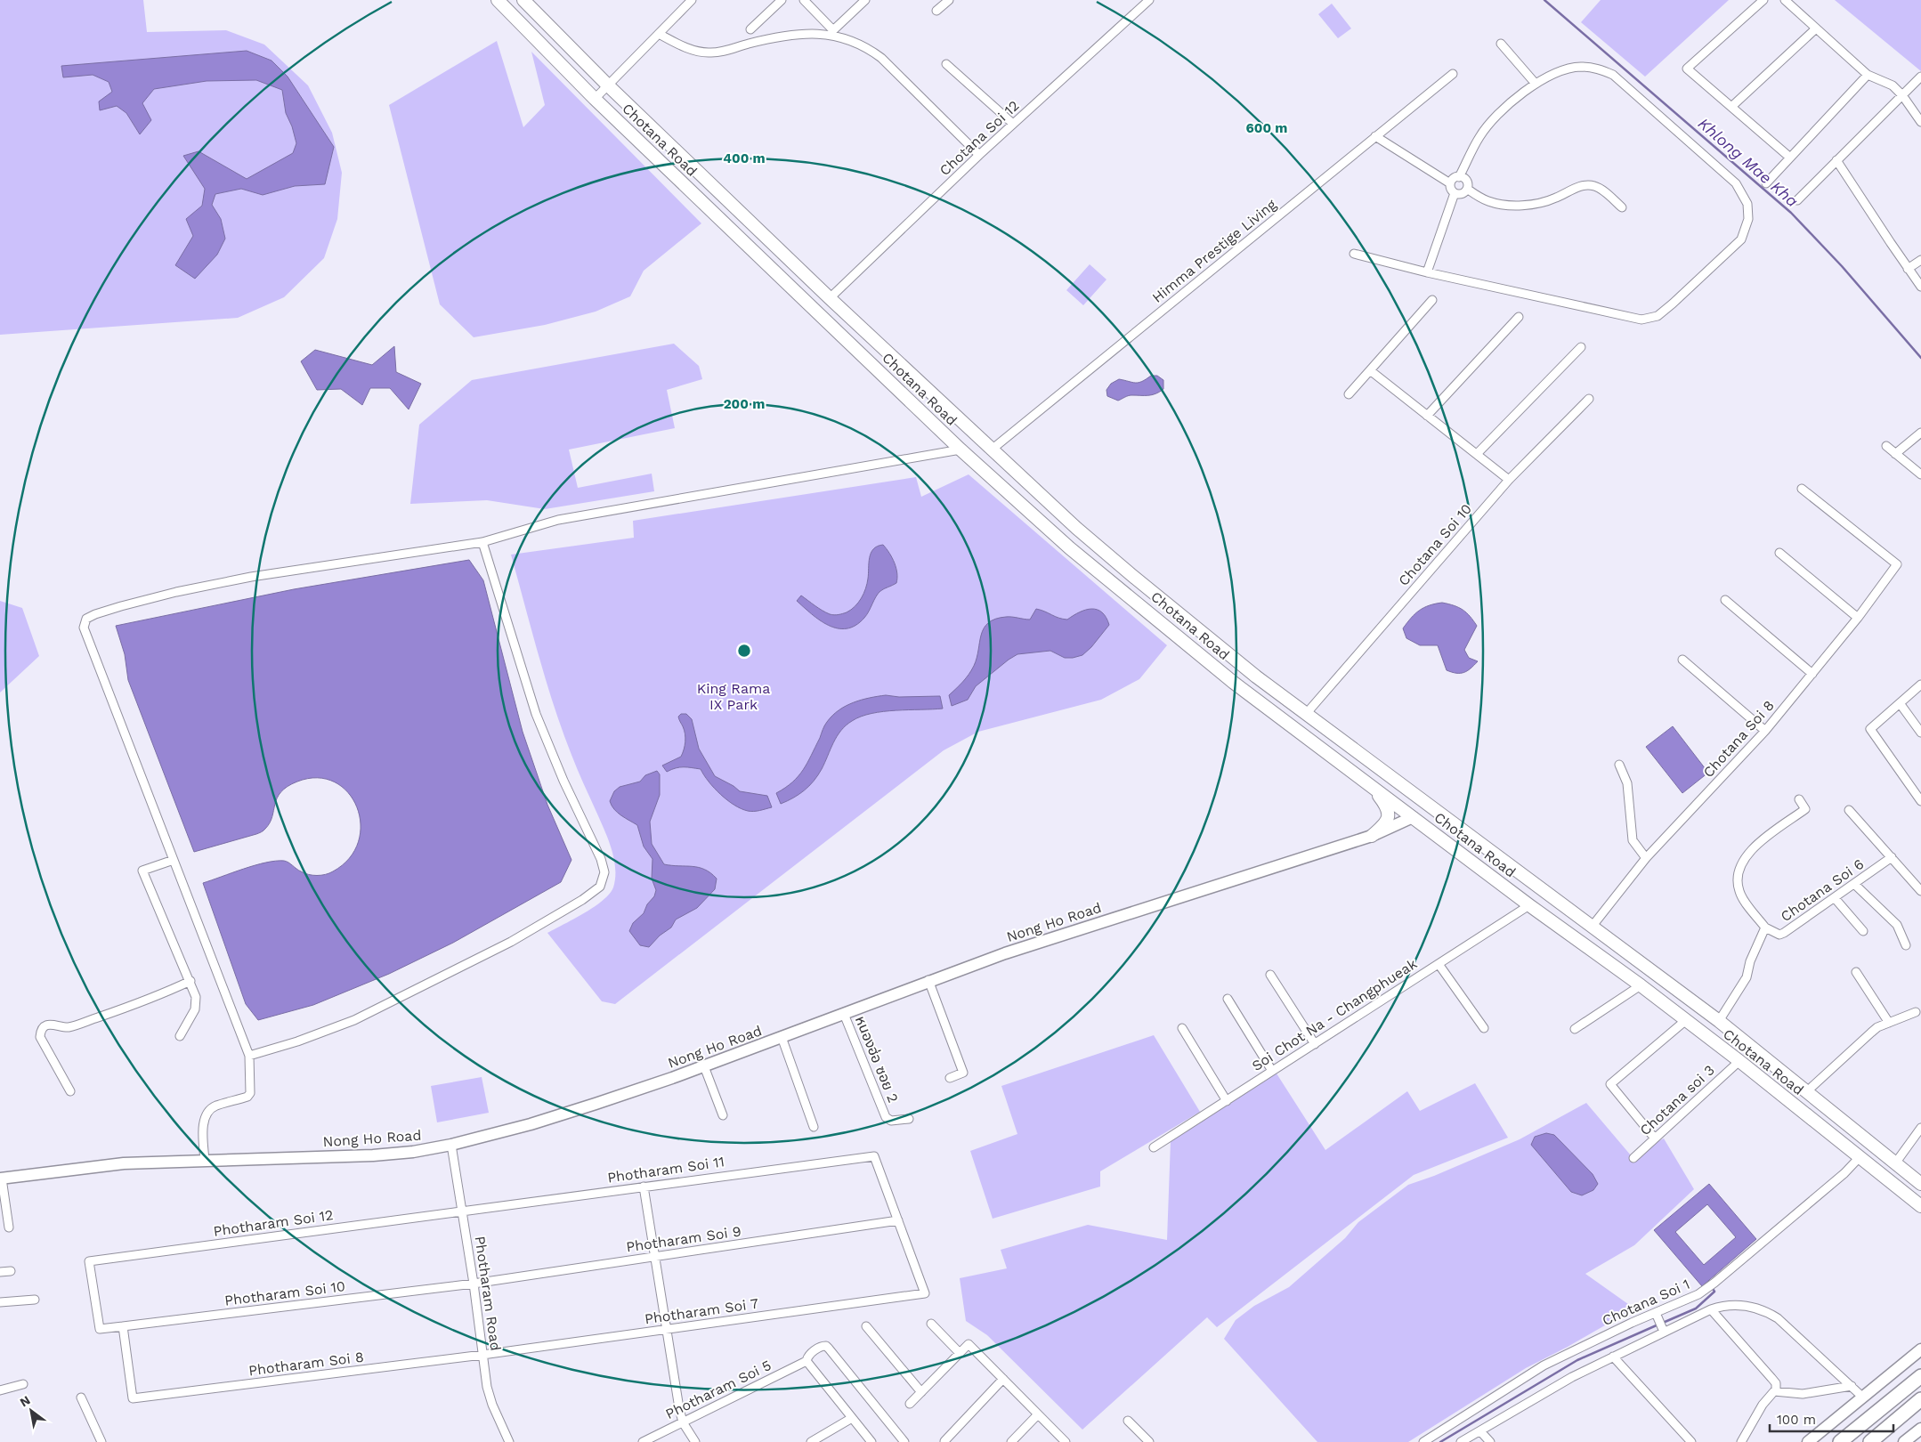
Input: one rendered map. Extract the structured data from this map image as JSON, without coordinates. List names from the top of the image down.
{
  "streets": {
    "main road": ["Chotana Road", "Nong Ho Road"],
    "street": [
      "Chotana Soi 12",
      "Himma Prestige Living",
      "Chotana Soi 10",
      "Chotana Soi 8",
      "Chotana Soi 6",
      "Soi Chot Na - Changphueak",
      "หนองฮ่อ ซอย 2",
      "Chotana soi 3",
      "Photharam Soi 11",
      "Photharam Soi 12",
      "Photharam Soi 9",
      "Photharam Soi 10",
      "Photharam Road",
      "Chotana Soi 1",
      "Photharam Soi 7",
      "Photharam Soi 8",
      "Photharam Soi 5"
    ]
  },
  "crossings": [
    ["Chotana Soi 12", "Chotana Road"],
    ["Chotana Road", "Himma Prestige Living"],
    ["Chotana Road", "Chotana Soi 10"],
    ["Chotana Road", "Chotana Soi 8"],
    ["Chotana Road", "Chotana Soi 6"],
    ["Chotana Road", "Nong Ho Road"],
    ["Chotana Road", "Soi Chot Na - Changphueak"],
    ["Chotana Road", "Chotana soi 3"],
    ["Chotana Road", "Chotana Soi 1"],
    ["Nong Ho Road", "หนองฮ่อ ซอย 2"],
    ["Nong Ho Road", "Photharam Road"],
    ["Photharam Soi 11", "Photharam Soi 12"],
    ["Photharam Soi 11", "Photharam Soi 9"],
    ["Photharam Soi 11", "Photharam Road"],
    ["Photharam Soi 11", "Photharam Soi 7"],
    ["Photharam Soi 12", "Photharam Soi 10"],
    ["Photharam Soi 12", "Photharam Road"],
    ["Photharam Soi 9", "Photharam Soi 10"],
    ["Photharam Soi 9", "Photharam Road"],
    ["Photharam Soi 9", "Photharam Soi 7"],
    ["Photharam Soi 10", "Photharam Road"],
    ["Photharam Soi 10", "Photharam Soi 8"],
    ["Photharam Road", "Photharam Soi 7"],
    ["Photharam Road", "Photharam Soi 8"],
    ["Photharam Soi 7", "Photharam Soi 8"]
  ],
  "water": ["Khlong Mae Kha"],
  "parks": ["King Rama IX Park"],
  "scale_bar": "100 m",
  "north": "top left",
  "rings": ["600 m", "400 m", "200 m"]
}
